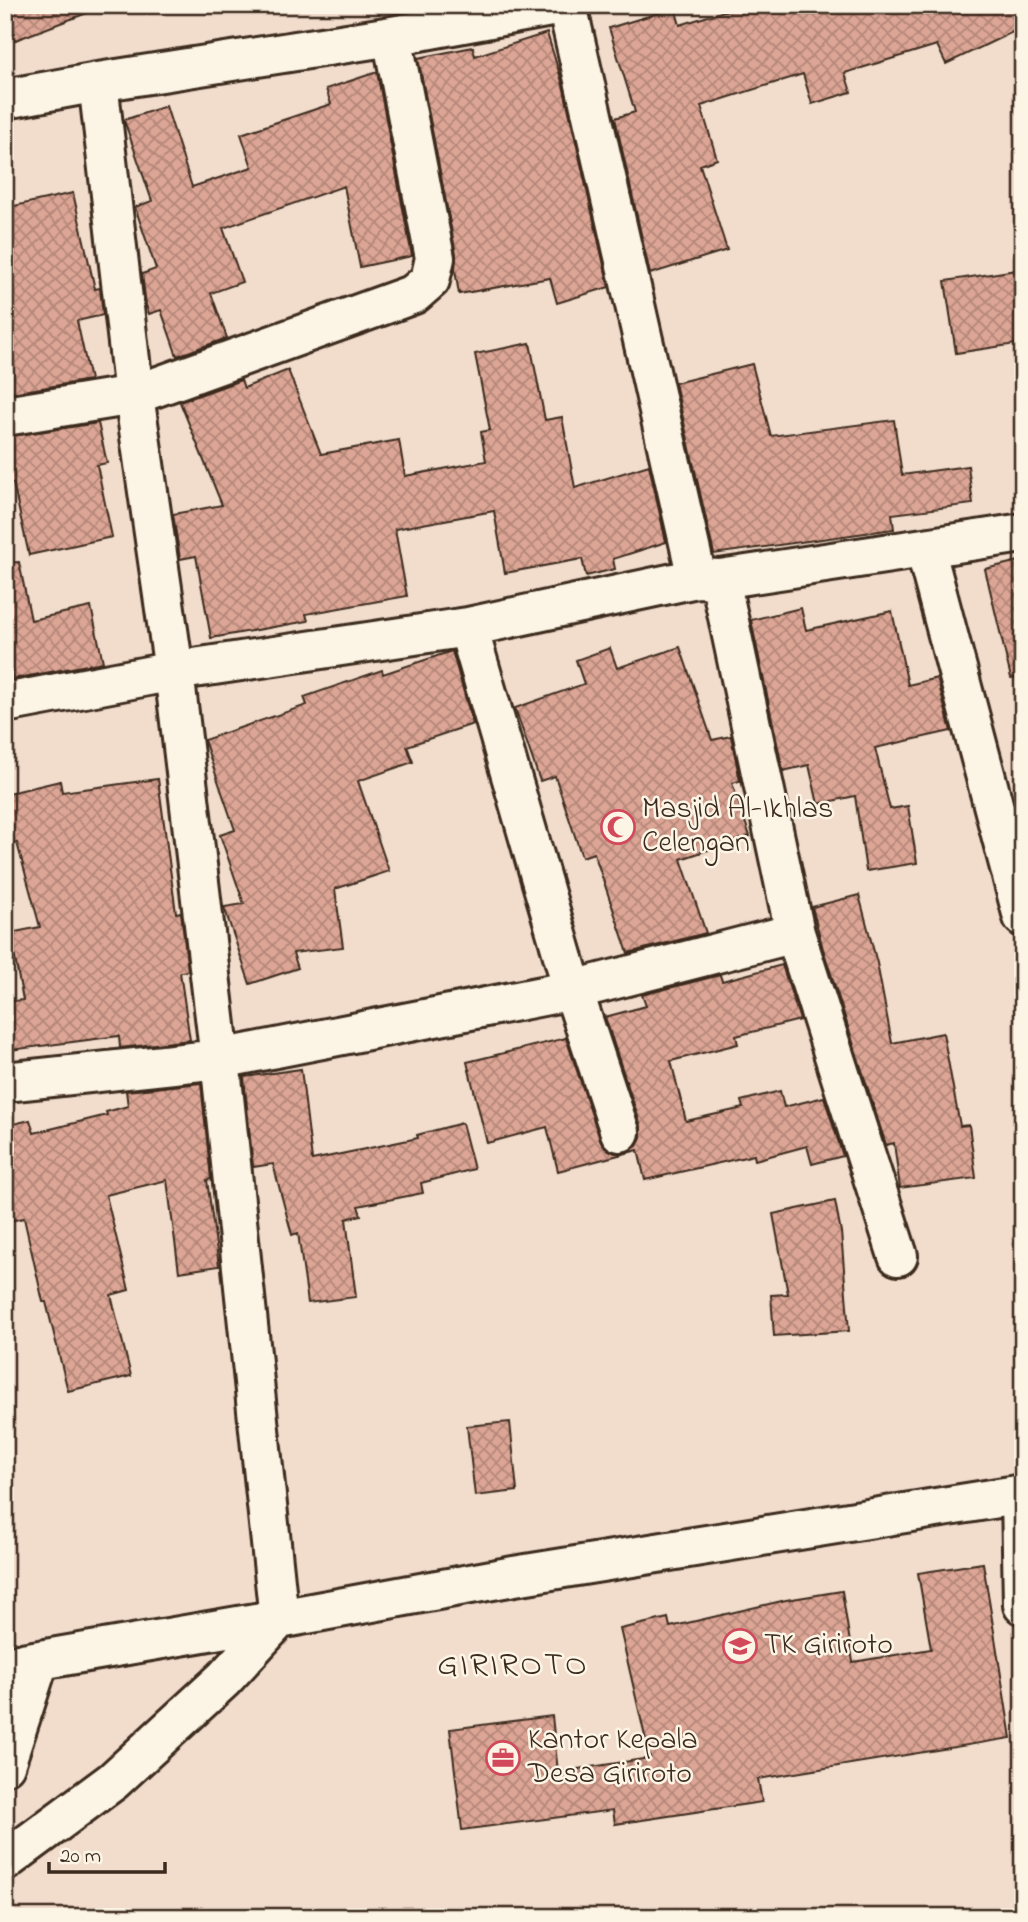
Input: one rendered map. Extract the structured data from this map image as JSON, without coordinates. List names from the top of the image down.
{
  "districts": ["GIRIROTO"],
  "places": {
    "mosque": ["Masjid Al-Ikhlas Celengan"],
    "school or university": ["TK Giriroto"],
    "office": ["Kantor Kepala Desa Giriroto"]
  },
  "scale_bar": "20 m"
}
